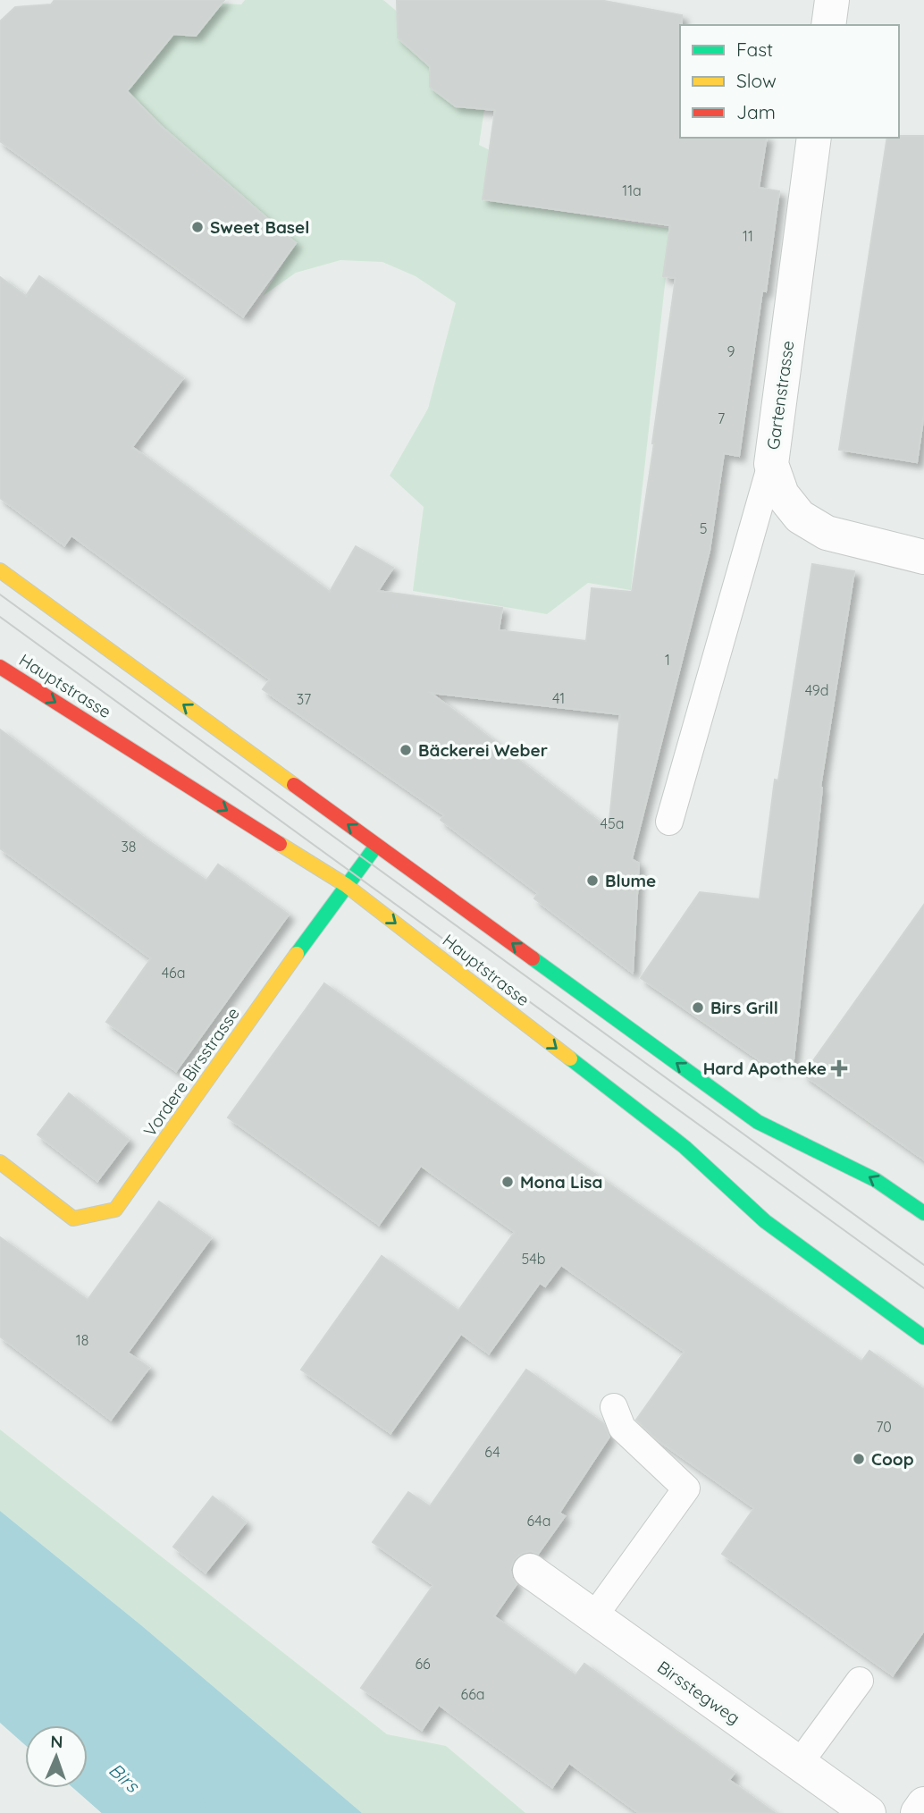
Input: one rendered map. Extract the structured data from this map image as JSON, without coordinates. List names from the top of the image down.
{
  "streets": {
    "main road": ["Hauptstrasse", "Vordere Birsstrasse"],
    "street": ["Gartenstrasse", "Birsstegweg"]
  },
  "crossings": [
    ["Hauptstrasse", "Vordere Birsstrasse"]
  ],
  "water": ["Birs"],
  "places": {
    "other": [
      "Sweet Basel",
      "Bäckerei Weber",
      "Blume",
      "Birs Grill",
      "Mona Lisa",
      "Coop"
    ],
    "health": ["Hard Apotheke"]
  },
  "house_numbers": [
    "11a",
    "11",
    "9",
    "7",
    "5",
    "1",
    "49d",
    "41",
    "37",
    "45a",
    "38",
    "46a",
    "54b",
    "18",
    "70",
    "64",
    "64a",
    "66",
    "66a"
  ],
  "legend": ["Fast", "Slow", "Jam"],
  "north": "top"
}
